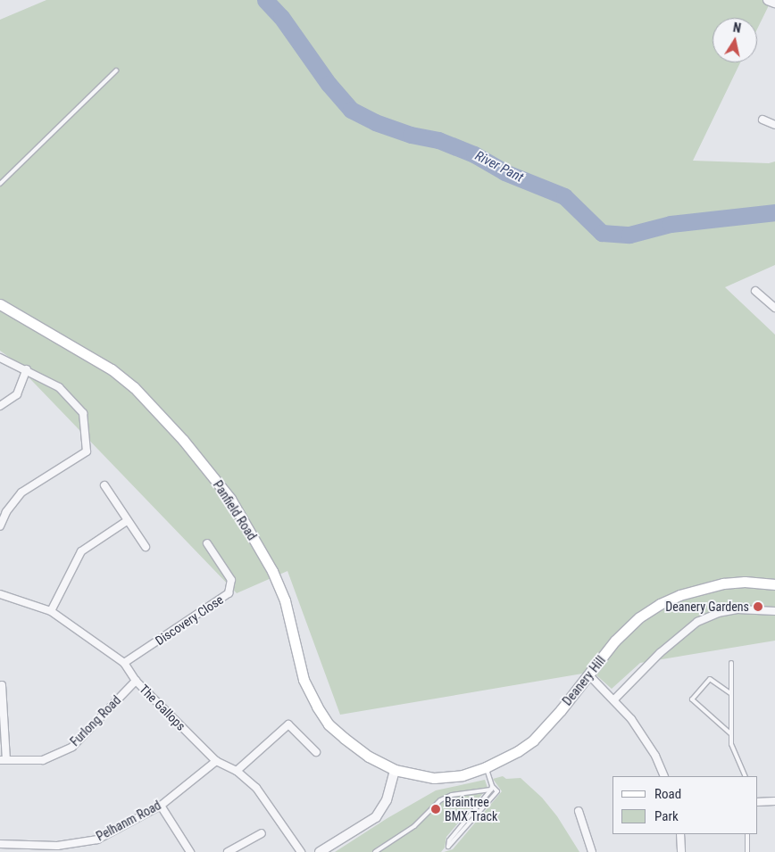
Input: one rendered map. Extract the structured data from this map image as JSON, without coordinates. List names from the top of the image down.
{
  "streets": {
    "main road": ["Panfield Road", "Deanery Hill"],
    "street": [
      "Discovery Close",
      "The Gallops",
      "Furlong Road",
      "Pelhanm Road"
    ]
  },
  "crossings": [
    ["Panfield Road", "Deanery Hill"],
    ["Discovery Close", "The Gallops"],
    ["The Gallops", "Furlong Road"],
    ["The Gallops", "Pelhanm Road"]
  ],
  "water": ["River Pant"],
  "places": ["Deanery Gardens", "Braintree BMX Track"],
  "legend": ["Road", "Park"],
  "north": "top"
}
